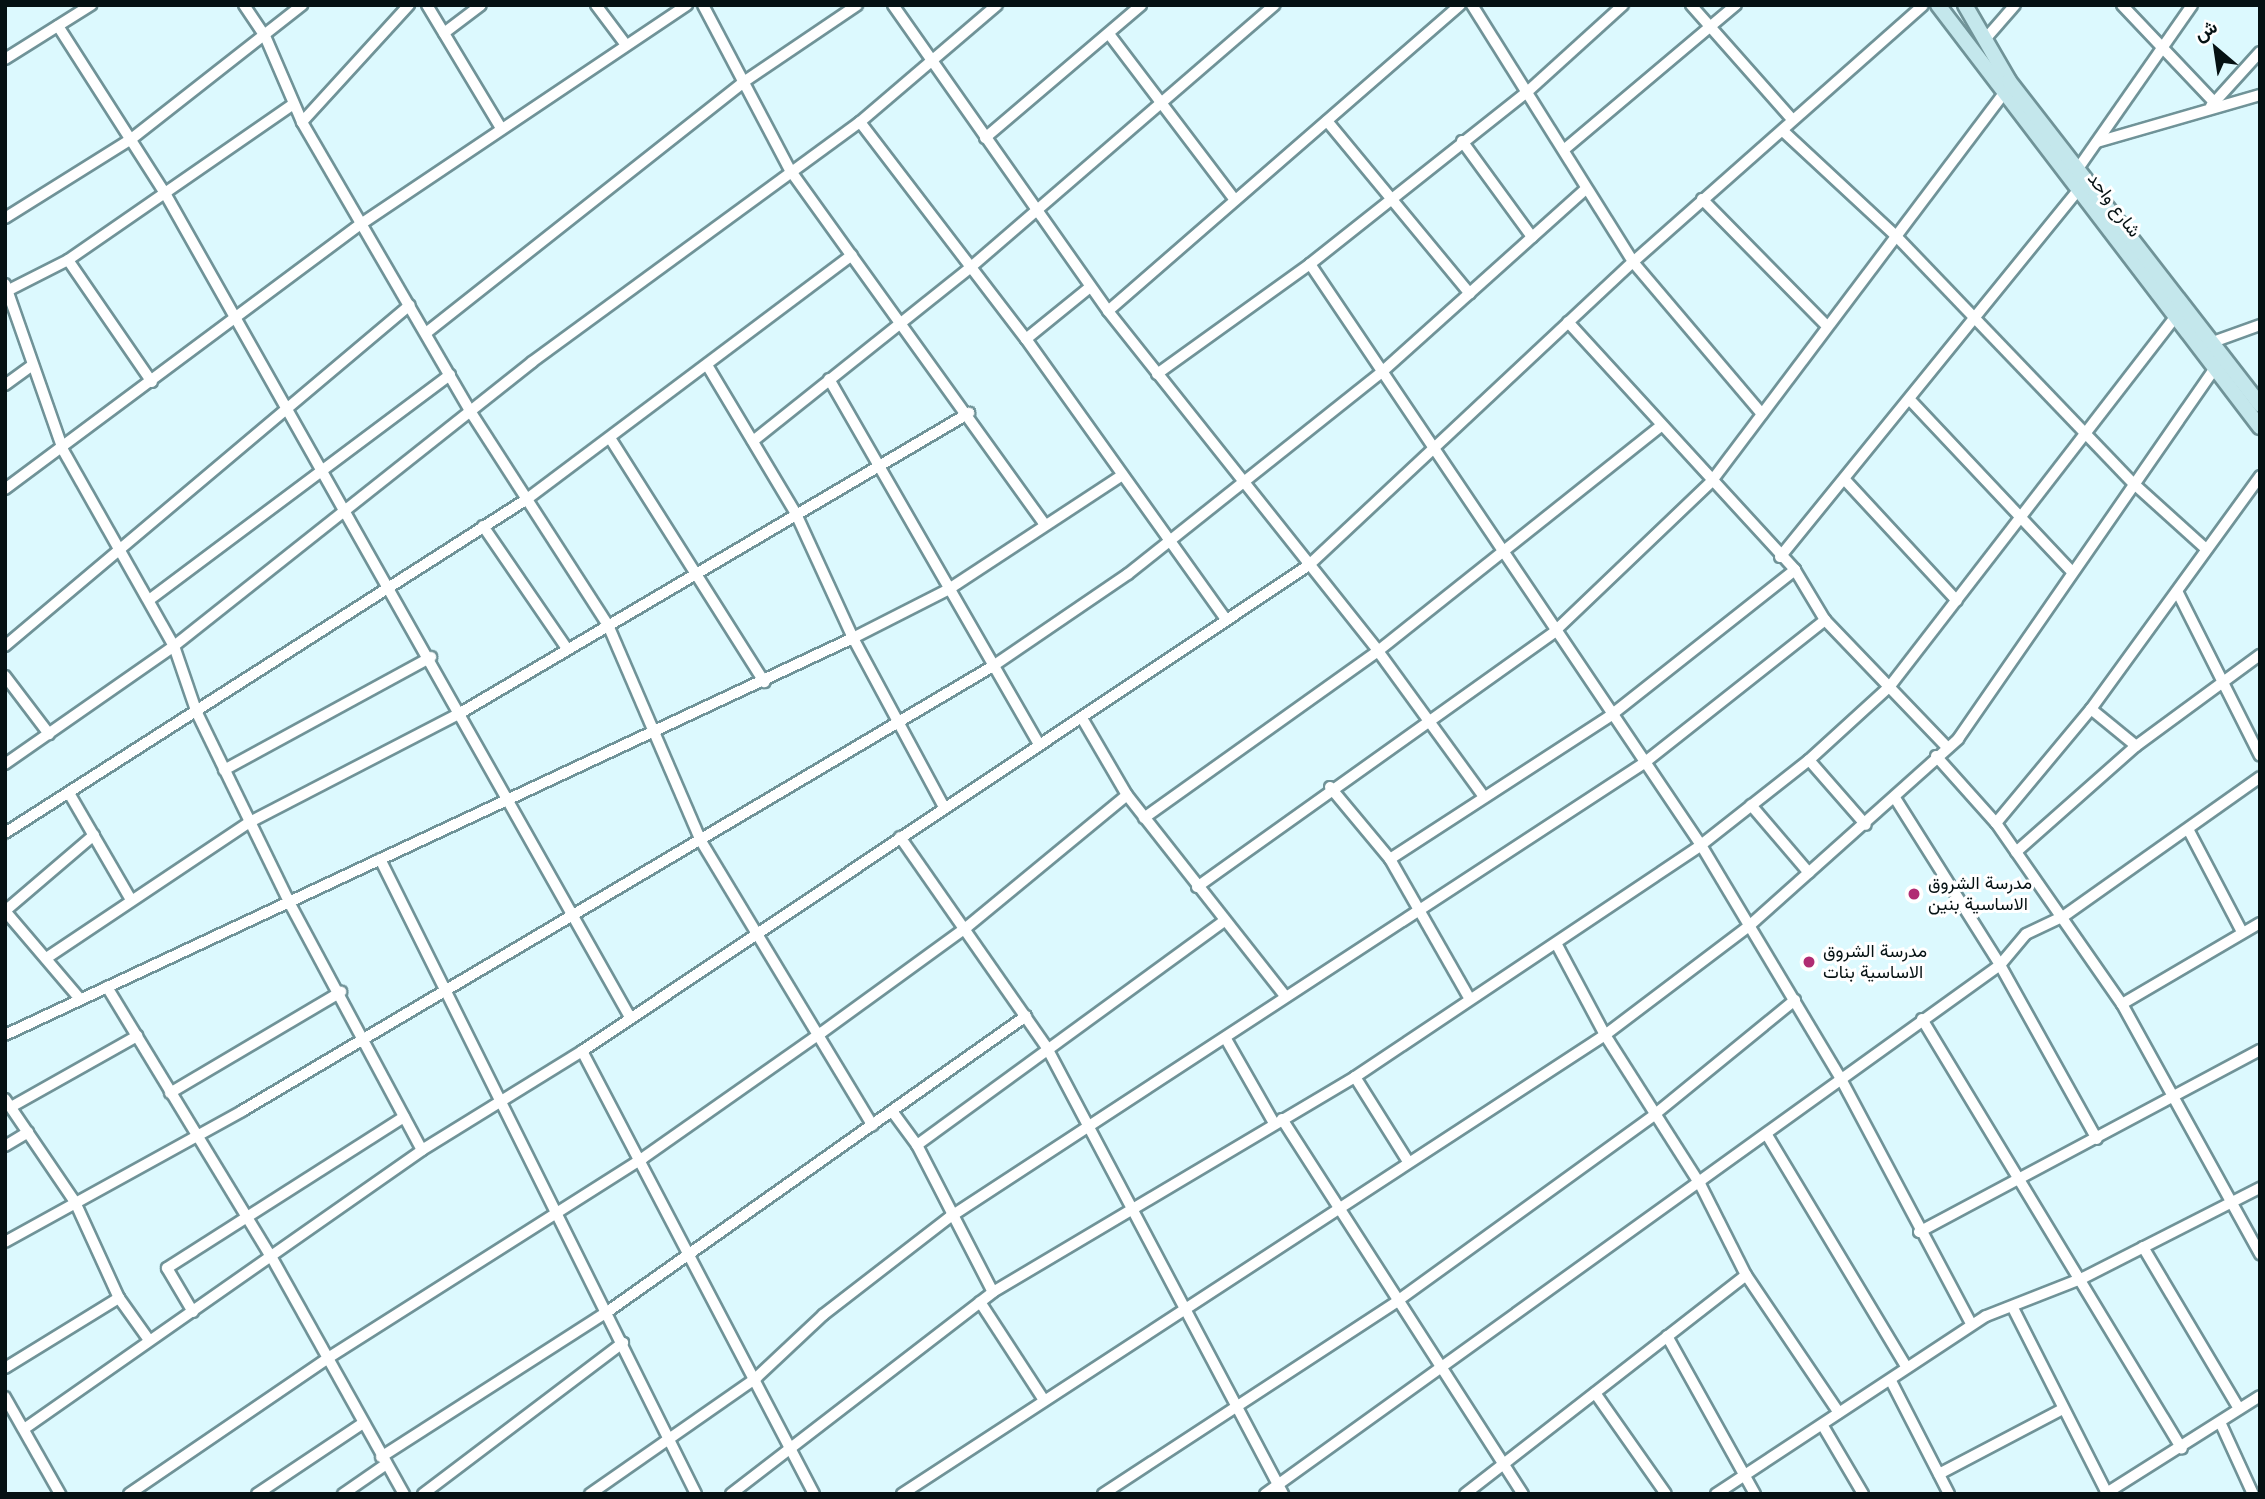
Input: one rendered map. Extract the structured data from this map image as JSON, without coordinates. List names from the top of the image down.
{
  "streets": {
    "street": ["شارع واحد"]
  },
  "places": ["مدرسة الشروق الاساسية بنين", "مدرسة الشروق الاساسية بنات"],
  "north": "top left"
}
